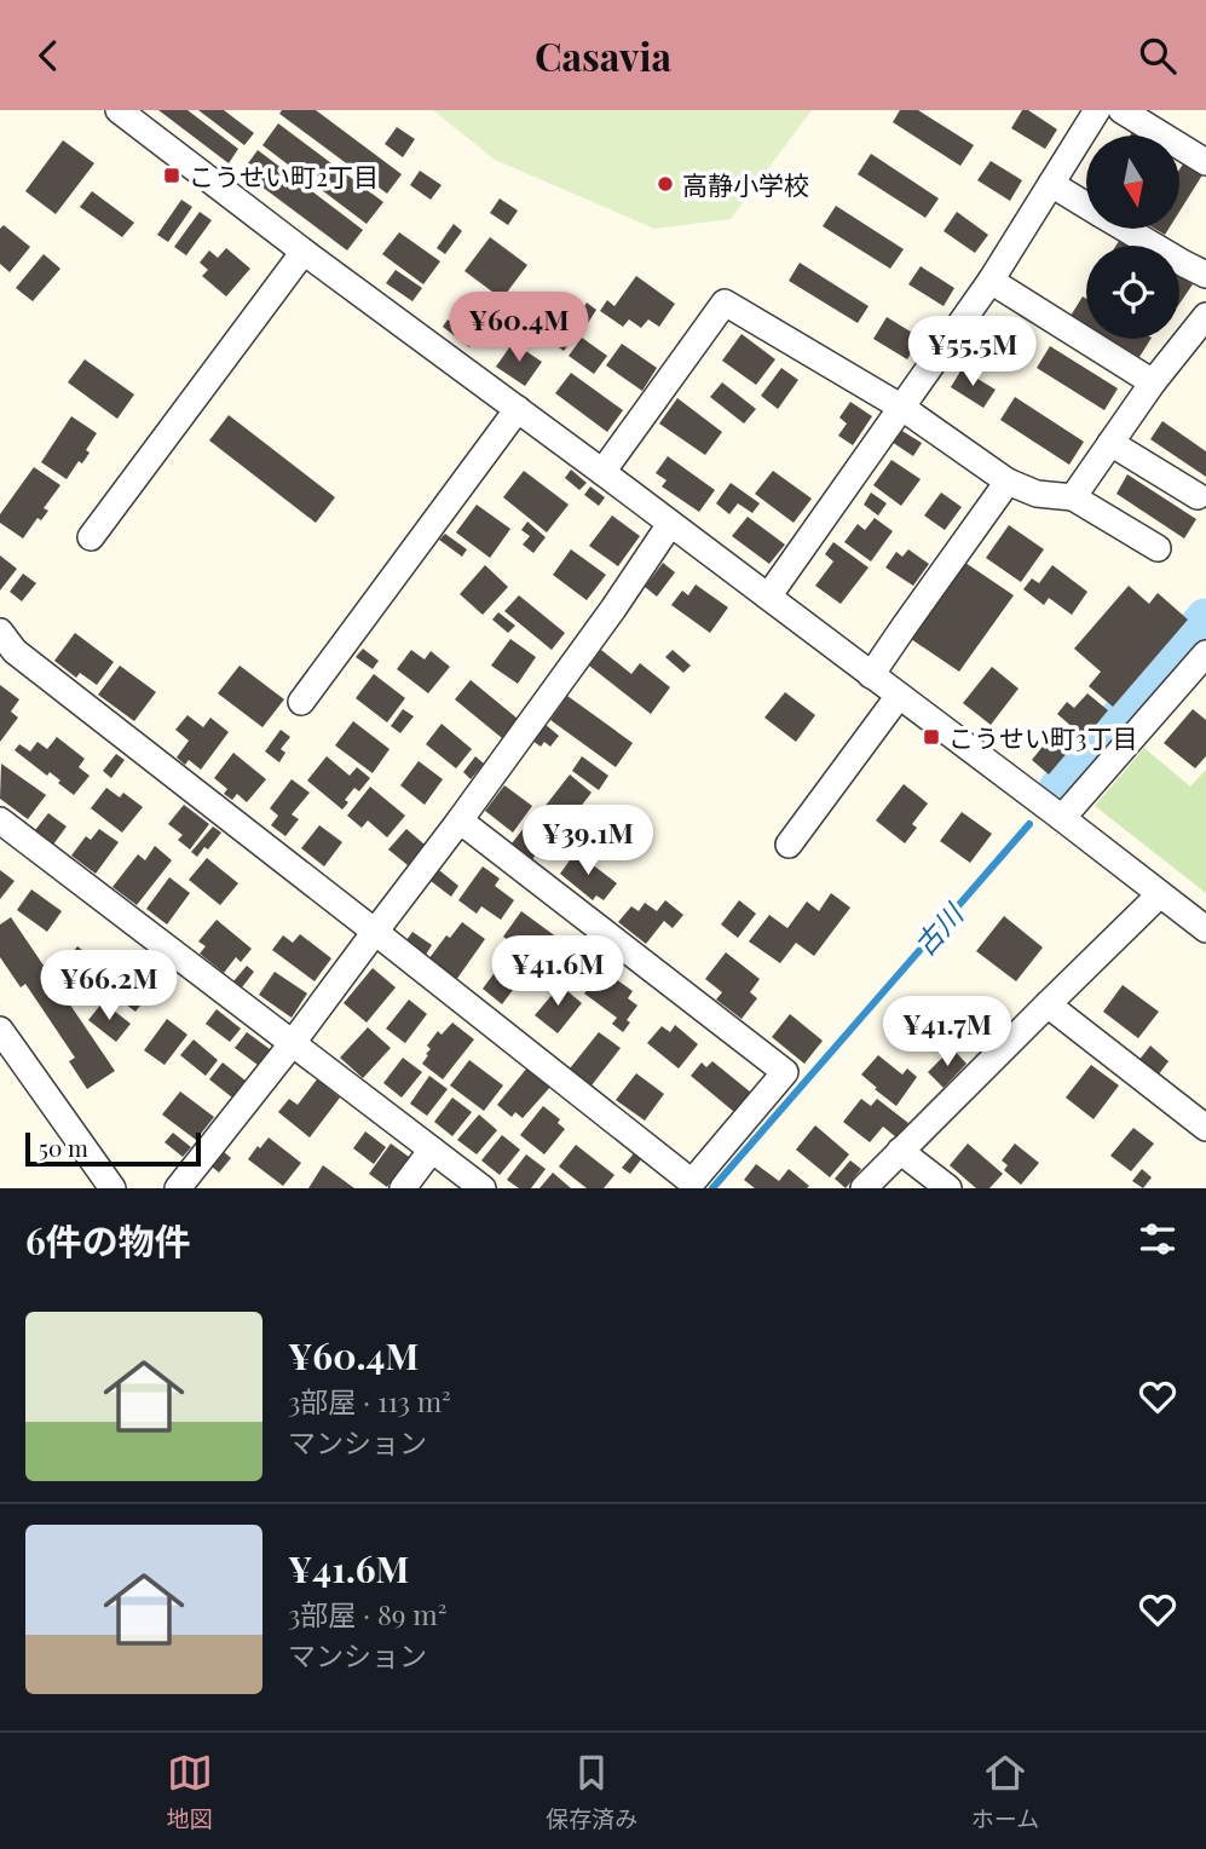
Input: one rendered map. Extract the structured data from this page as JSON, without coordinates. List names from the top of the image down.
{
  "water": ["古川"],
  "places": {
    "transit": ["こうせい町2丁目", "こうせい町3丁目"],
    "other": ["高静小学校"]
  },
  "scale_bar": "50 m",
  "north": "bottom",
  "page": {
    "header": "Casavia",
    "price": [
      "¥60.4M",
      "¥55.5M",
      "¥39.1M",
      "¥41.6M",
      "¥66.2M",
      "¥41.7M"
    ],
    "scale": "50 m",
    "heading": "6件の物件",
    "list": [
      {
        "name": "¥60.4M",
        "note": "3部屋 · 113 m² · マンション"
      },
      {
        "name": "¥41.6M",
        "note": "3部屋 · 89 m² · マンション"
      }
    ],
    "tabs": ["地図", "保存済み", "ホーム"]
  }
}
